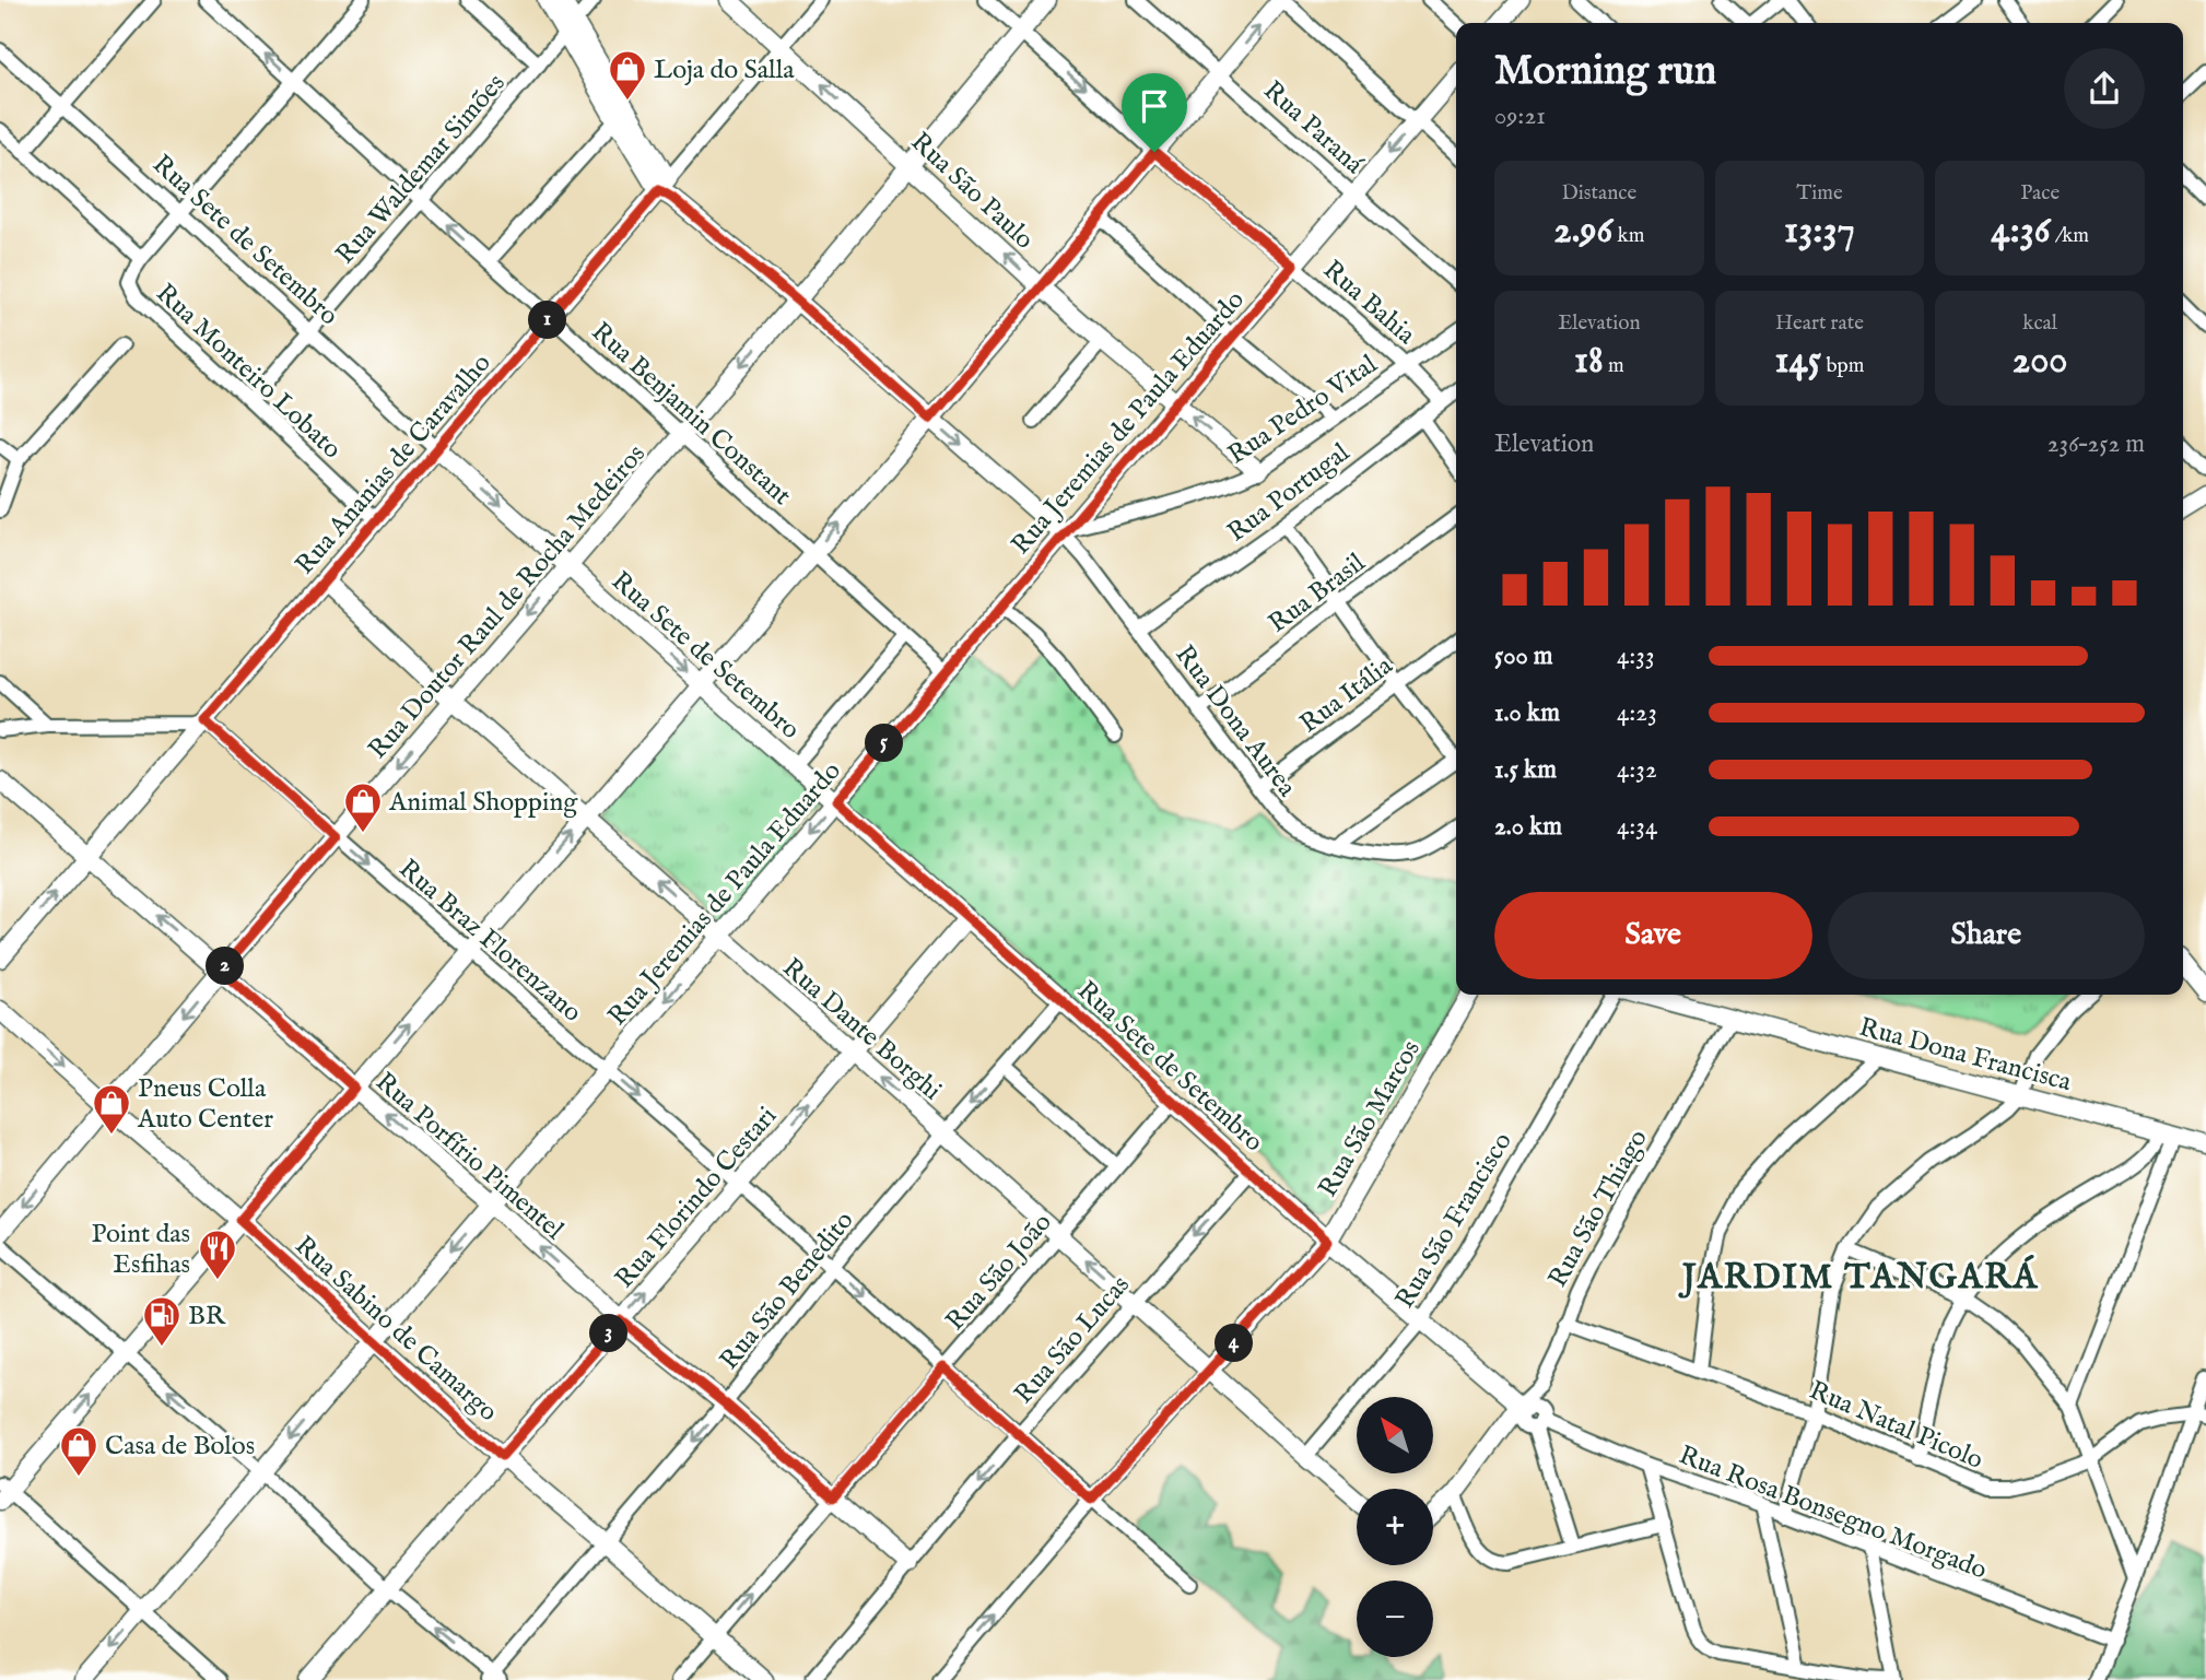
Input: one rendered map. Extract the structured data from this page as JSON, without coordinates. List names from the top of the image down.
{
  "streets": {
    "street": [
      "Rua Paraná",
      "Rua Waldemar Simões",
      "Rua São Paulo",
      "Rua Sete de Setembro",
      "Rua Bahia",
      "Rua Monteiro Lobato",
      "Rua Pedro Vital",
      "Rua Benjamin Constant",
      "Rua Jeremias de Paula Eduardo",
      "Rua Ananias de Caravalho",
      "Rua Portugal",
      "Rua Brasil",
      "Rua Doutor Raul de Rocha Medeiros",
      "Rua Itália",
      "Rua Dona Aurea",
      "Rua Braz Florenzano",
      "Rua Dante Borghi",
      "Rua Dona Francisca",
      "Rua São Marcos",
      "Rua Porfírio Pimentel",
      "Rua Florindo Cestari",
      "Rua São Thiago",
      "Rua São Francisco",
      "Rua São João",
      "Rua São Benedito",
      "Rua Sabino de Camargo",
      "Rua São Lucas",
      "Rua Natal Picolo",
      "Rua Rosa Bonsegno Morgado"
    ]
  },
  "crossings": [
    ["Rua Paraná", "Rua Jeremias de Paula Eduardo"],
    ["Rua Waldemar Simões", "Rua Sete de Setembro"],
    ["Rua Waldemar Simões", "Rua Monteiro Lobato"],
    ["Rua Waldemar Simões", "Rua Benjamin Constant"],
    ["Rua São Paulo", "Rua Pedro Vital"],
    ["Rua São Paulo", "Rua Jeremias de Paula Eduardo"],
    ["Rua São Paulo", "Rua Ananias de Caravalho"],
    ["Rua São Paulo", "Rua Doutor Raul de Rocha Medeiros"],
    ["Rua Sete de Setembro", "Rua Jeremias de Paula Eduardo"],
    ["Rua Sete de Setembro", "Rua Ananias de Caravalho"],
    ["Rua Sete de Setembro", "Rua Doutor Raul de Rocha Medeiros"],
    ["Rua Sete de Setembro", "Rua São Marcos"],
    ["Rua Sete de Setembro", "Rua Florindo Cestari"],
    ["Rua Sete de Setembro", "Rua São Thiago"],
    ["Rua Sete de Setembro", "Rua São Francisco"],
    ["Rua Sete de Setembro", "Rua São João"],
    ["Rua Sete de Setembro", "Rua São Benedito"],
    ["Rua Sete de Setembro", "Rua São Lucas"],
    ["Rua Bahia", "Rua Pedro Vital"],
    ["Rua Bahia", "Rua Jeremias de Paula Eduardo"],
    ["Rua Bahia", "Rua Portugal"],
    ["Rua Bahia", "Rua Doutor Raul de Rocha Medeiros"],
    ["Rua Monteiro Lobato", "Rua Ananias de Caravalho"],
    ["Rua Pedro Vital", "Rua Jeremias de Paula Eduardo"],
    ["Rua Pedro Vital", "Rua Dona Aurea"],
    ["Rua Benjamin Constant", "Rua Jeremias de Paula Eduardo"],
    ["Rua Benjamin Constant", "Rua Ananias de Caravalho"],
    ["Rua Benjamin Constant", "Rua Doutor Raul de Rocha Medeiros"],
    ["Rua Jeremias de Paula Eduardo", "Rua Dona Aurea"],
    ["Rua Jeremias de Paula Eduardo", "Rua Braz Florenzano"],
    ["Rua Jeremias de Paula Eduardo", "Rua Dante Borghi"],
    ["Rua Jeremias de Paula Eduardo", "Rua Porfírio Pimentel"],
    ["Rua Jeremias de Paula Eduardo", "Rua Sabino de Camargo"],
    ["Rua Ananias de Caravalho", "Rua Braz Florenzano"],
    ["Rua Ananias de Caravalho", "Rua Dante Borghi"],
    ["Rua Ananias de Caravalho", "Rua Porfírio Pimentel"],
    ["Rua Portugal", "Rua Dona Aurea"],
    ["Rua Brasil", "Rua Dona Aurea"],
    ["Rua Doutor Raul de Rocha Medeiros", "Rua Braz Florenzano"],
    ["Rua Doutor Raul de Rocha Medeiros", "Rua Dante Borghi"],
    ["Rua Doutor Raul de Rocha Medeiros", "Rua Porfírio Pimentel"],
    ["Rua Doutor Raul de Rocha Medeiros", "Rua Sabino de Camargo"],
    ["Rua Itália", "Rua Dona Aurea"],
    ["Rua Braz Florenzano", "Rua São Marcos"],
    ["Rua Braz Florenzano", "Rua Florindo Cestari"],
    ["Rua Braz Florenzano", "Rua São João"],
    ["Rua Braz Florenzano", "Rua São Benedito"],
    ["Rua Braz Florenzano", "Rua São Lucas"],
    ["Rua Dante Borghi", "Rua São Marcos"],
    ["Rua Dante Borghi", "Rua Florindo Cestari"],
    ["Rua Dante Borghi", "Rua São Francisco"],
    ["Rua Dante Borghi", "Rua São João"],
    ["Rua Dante Borghi", "Rua São Benedito"],
    ["Rua Dante Borghi", "Rua São Lucas"],
    ["Rua Dona Francisca", "Rua São Thiago"],
    ["Rua Porfírio Pimentel", "Rua Florindo Cestari"],
    ["Rua Porfírio Pimentel", "Rua São João"],
    ["Rua Porfírio Pimentel", "Rua São Benedito"],
    ["Rua Porfírio Pimentel", "Rua São Lucas"],
    ["Rua Florindo Cestari", "Rua Sabino de Camargo"],
    ["Rua São Thiago", "Rua Natal Picolo"],
    ["Rua São João", "Rua Sabino de Camargo"],
    ["Rua São Benedito", "Rua Sabino de Camargo"]
  ],
  "one_way": [
    "Rua São Paulo",
    "Rua Jeremias de Paula Eduardo",
    "Rua Doutor Raul de Rocha Medeiros",
    "Rua Braz Florenzano",
    "Rua Porfírio Pimentel",
    "Rua São Lucas"
  ],
  "districts": ["JARDIM TANGARÁ"],
  "places": {
    "shop": [
      "Loja do Salla",
      "Animal Shopping",
      "Pneus Colla Auto Center",
      "Casa de Bolos"
    ],
    "restaurant": ["Point das Esfihas"],
    "fuel station": ["BR"]
  },
  "north": "top left",
  "page": {
    "heading": ["Morning run", "09:21"],
    "stats": [
      ["Distance", "2.96 km"],
      ["Time", "13:37"],
      ["Pace", "4:36 /km"],
      ["Elevation", "18 m"],
      ["Heart rate", "145 bpm"],
      ["kcal", "200"]
    ],
    "pins": [
      "1",
      "5",
      "2",
      "3",
      "4"
    ],
    "chart": ["Elevation", "236–252 m"],
    "list": [
      {
        "name": "500 m",
        "note": "4:33"
      },
      {
        "name": "1.0 km",
        "note": "4:23"
      },
      {
        "name": "1.5 km",
        "note": "4:32"
      },
      {
        "name": "2.0 km",
        "note": "4:34"
      }
    ],
    "buttons": ["Save", "Share"],
    "map_buttons": ["+", "−"]
  }
}
